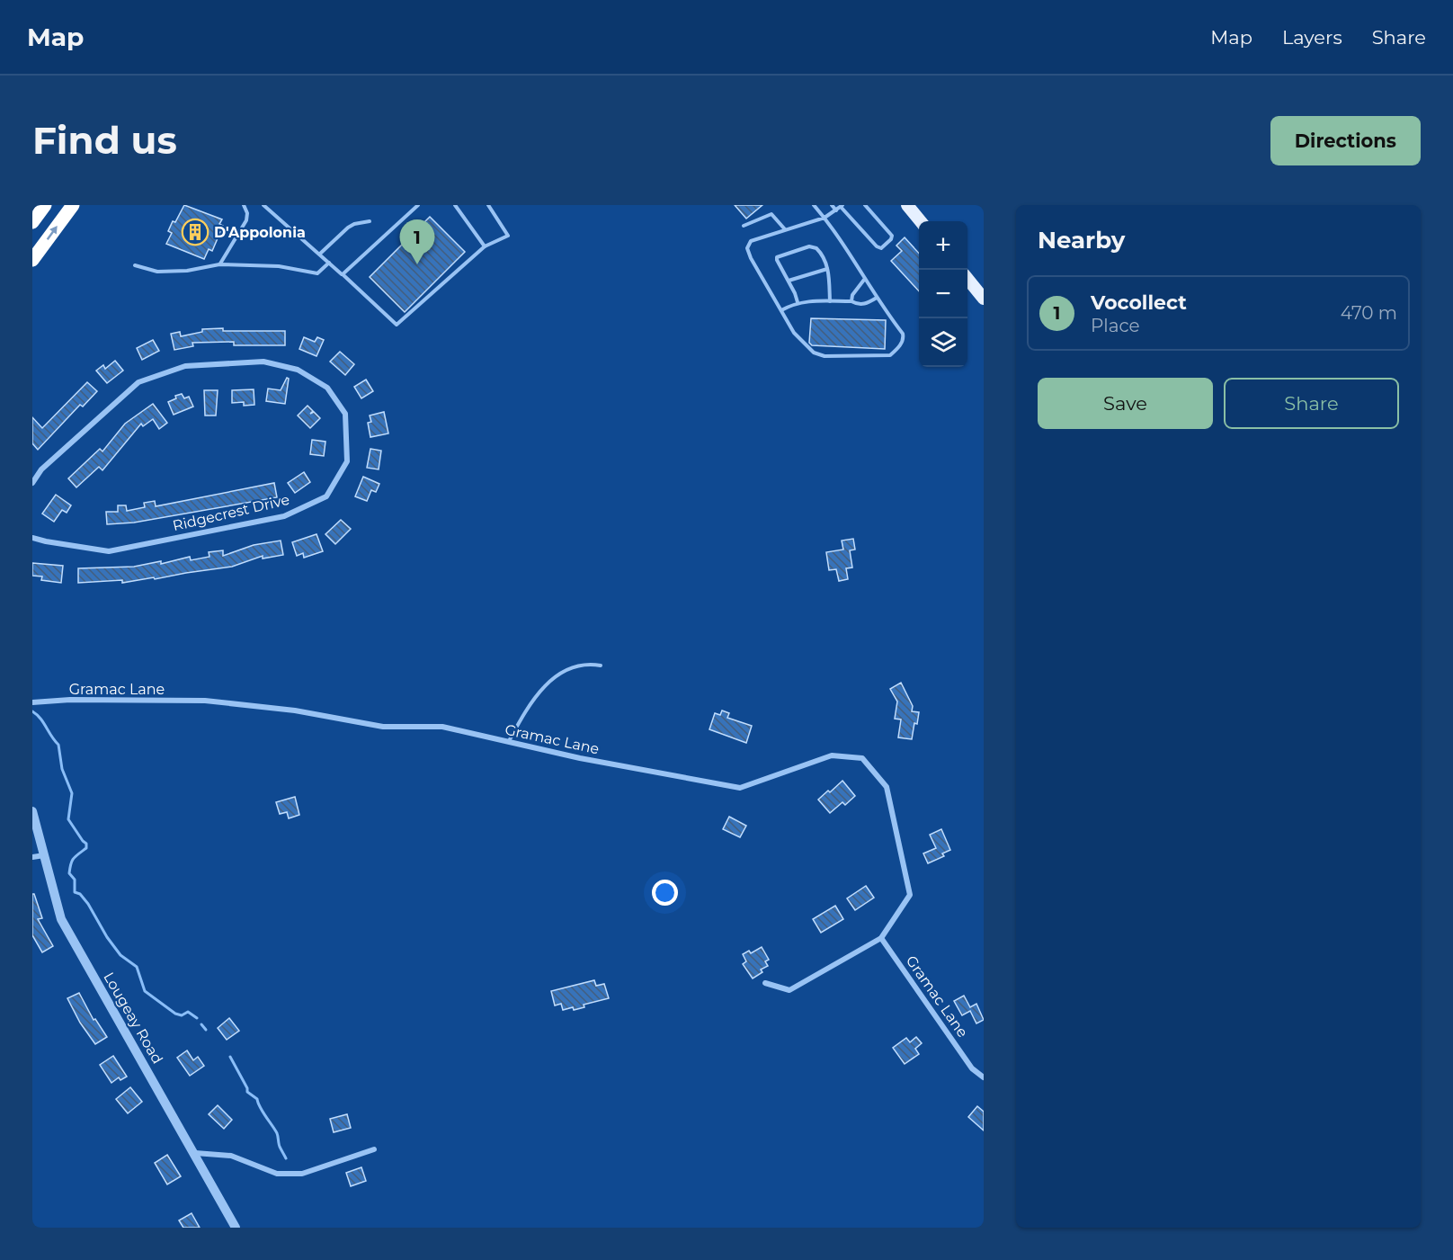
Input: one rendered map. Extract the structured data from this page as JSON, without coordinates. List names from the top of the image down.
{
  "streets": {
    "street": ["Ridgecrest Drive", "Gramac Lane", "Lougeay Road"]
  },
  "places": {
    "building": ["D'Appolonia"]
  },
  "page": {
    "header": "Map",
    "nav": ["Map", "Layers", "Share"],
    "buttons": [
      "Directions",
      ["Save", "Share"]
    ],
    "title": "Find us",
    "heading": "Nearby",
    "pins": "1",
    "map_buttons": ["+", "−"],
    "list": [
      {
        "mark": "1",
        "name": "Vocollect",
        "note": "Place",
        "value": "470 m"
      }
    ]
  }
}
